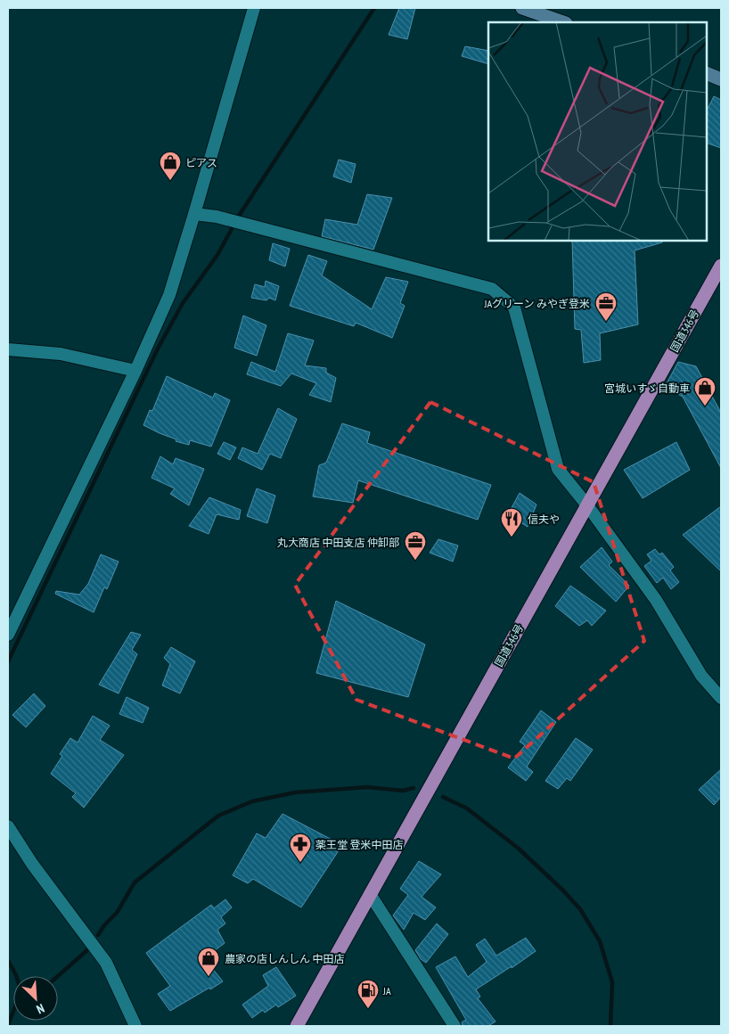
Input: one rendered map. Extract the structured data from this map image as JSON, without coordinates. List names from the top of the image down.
{
  "streets": {
    "highway": ["国道346号"]
  },
  "places": {
    "shop": ["ピアス", "宮城いすゞ自動車", "農家の店しんしん 中田店"],
    "office": ["JAグリーン みやぎ登米", "丸大商店 中田支店 仲卸部"],
    "restaurant": ["信夫や"],
    "pharmacy": ["薬王堂 登米中田店"],
    "fuel station": ["JA"]
  },
  "north": "bottom right"
}
